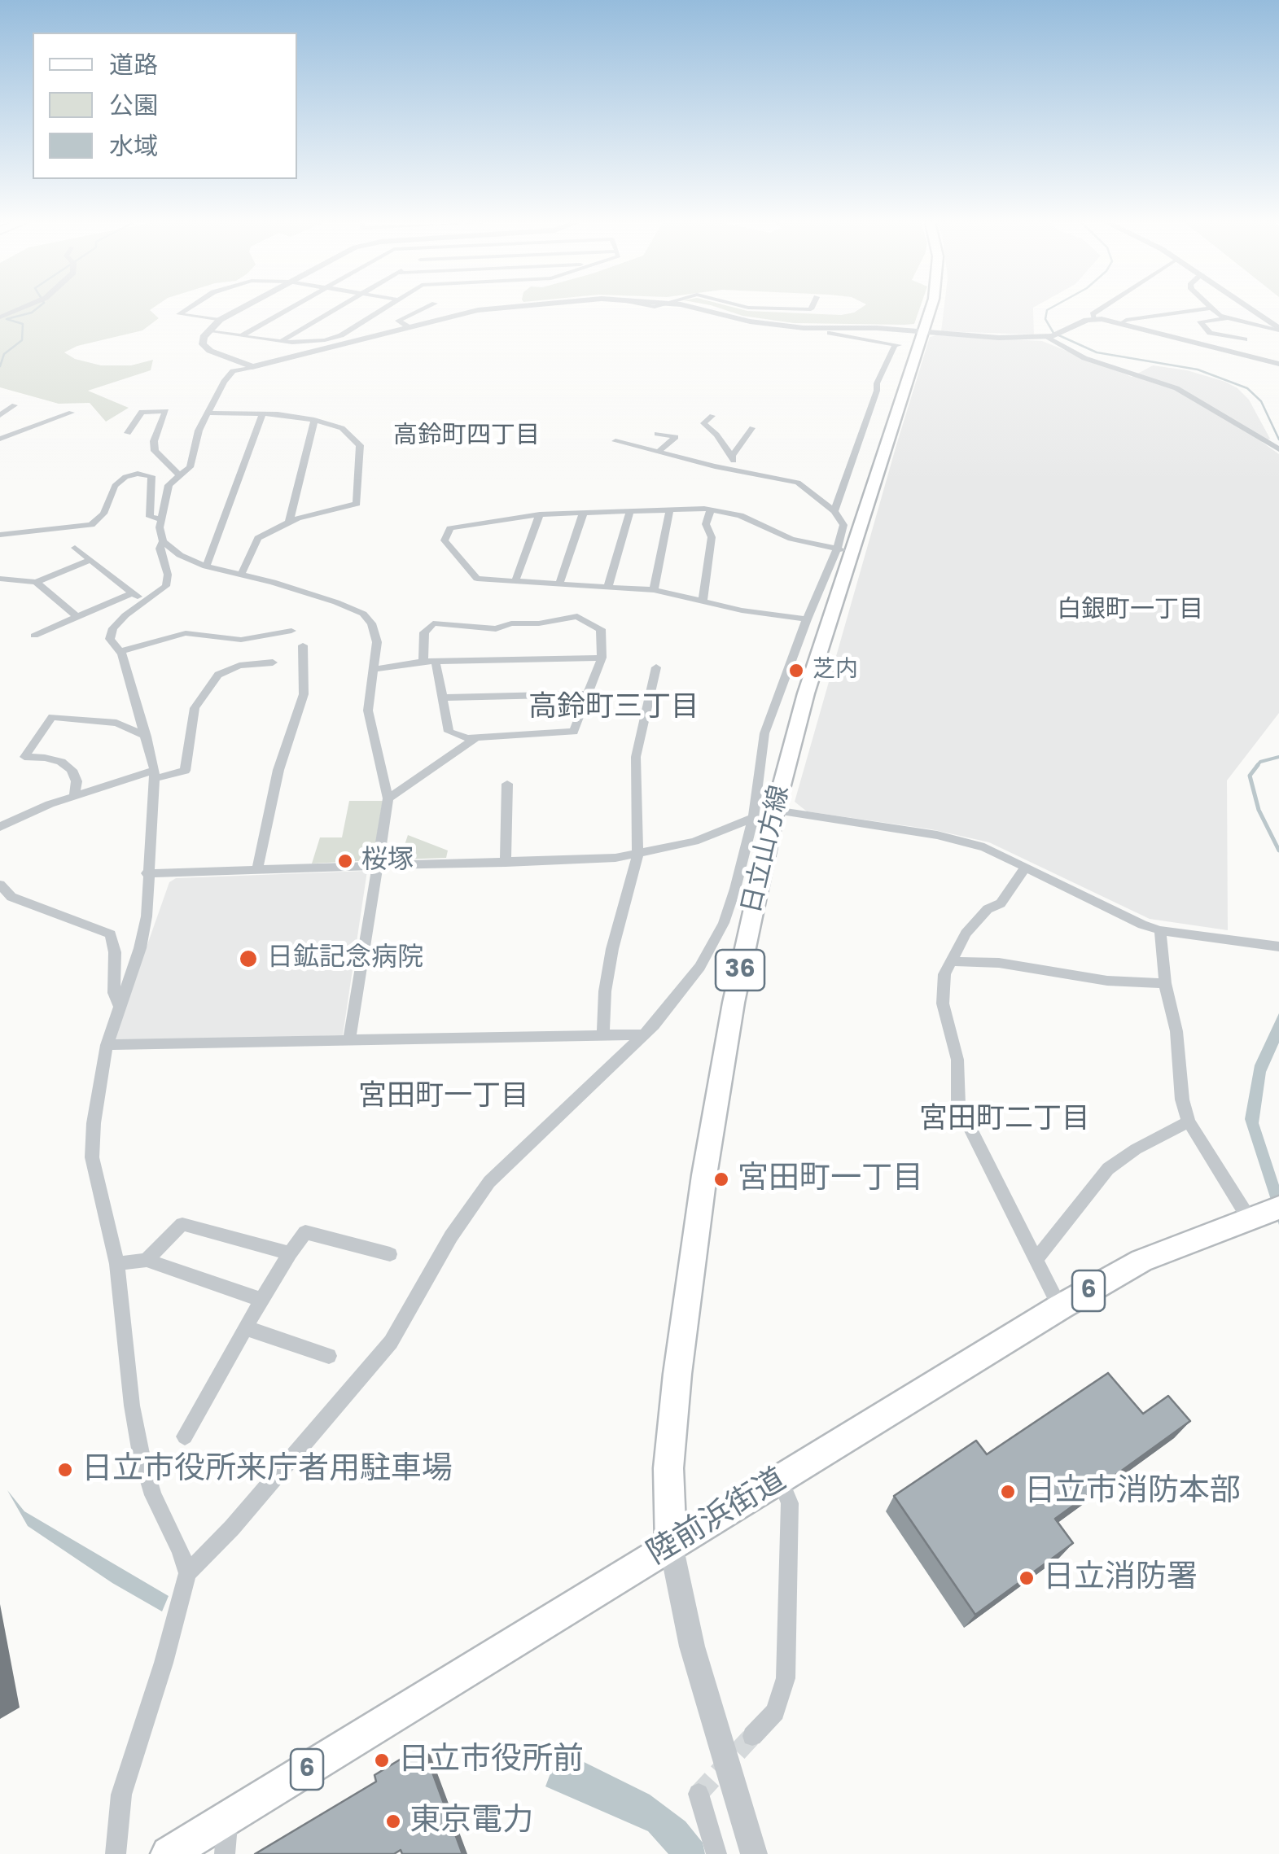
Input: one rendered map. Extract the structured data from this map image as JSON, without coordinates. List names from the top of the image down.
{
  "streets": {
    "main road": [
      "日立山方線",
      "36",
      "6",
      "陸前浜街道"
    ]
  },
  "crossings": [
    ["日立山方線", "陸前浜街道"]
  ],
  "districts": [
    "高鈴町四丁目",
    "白銀町一丁目",
    "高鈴町三丁目",
    "宮田町一丁目",
    "宮田町二丁目"
  ],
  "places": [
    "芝内",
    "桜塚",
    "日鉱記念病院",
    "宮田町一丁目",
    "日立市役所来庁者用駐車場",
    "日立市消防本部",
    "日立消防署",
    "日立市役所前",
    "東京電力"
  ],
  "legend": ["道路", "公園", "水域"]
}
